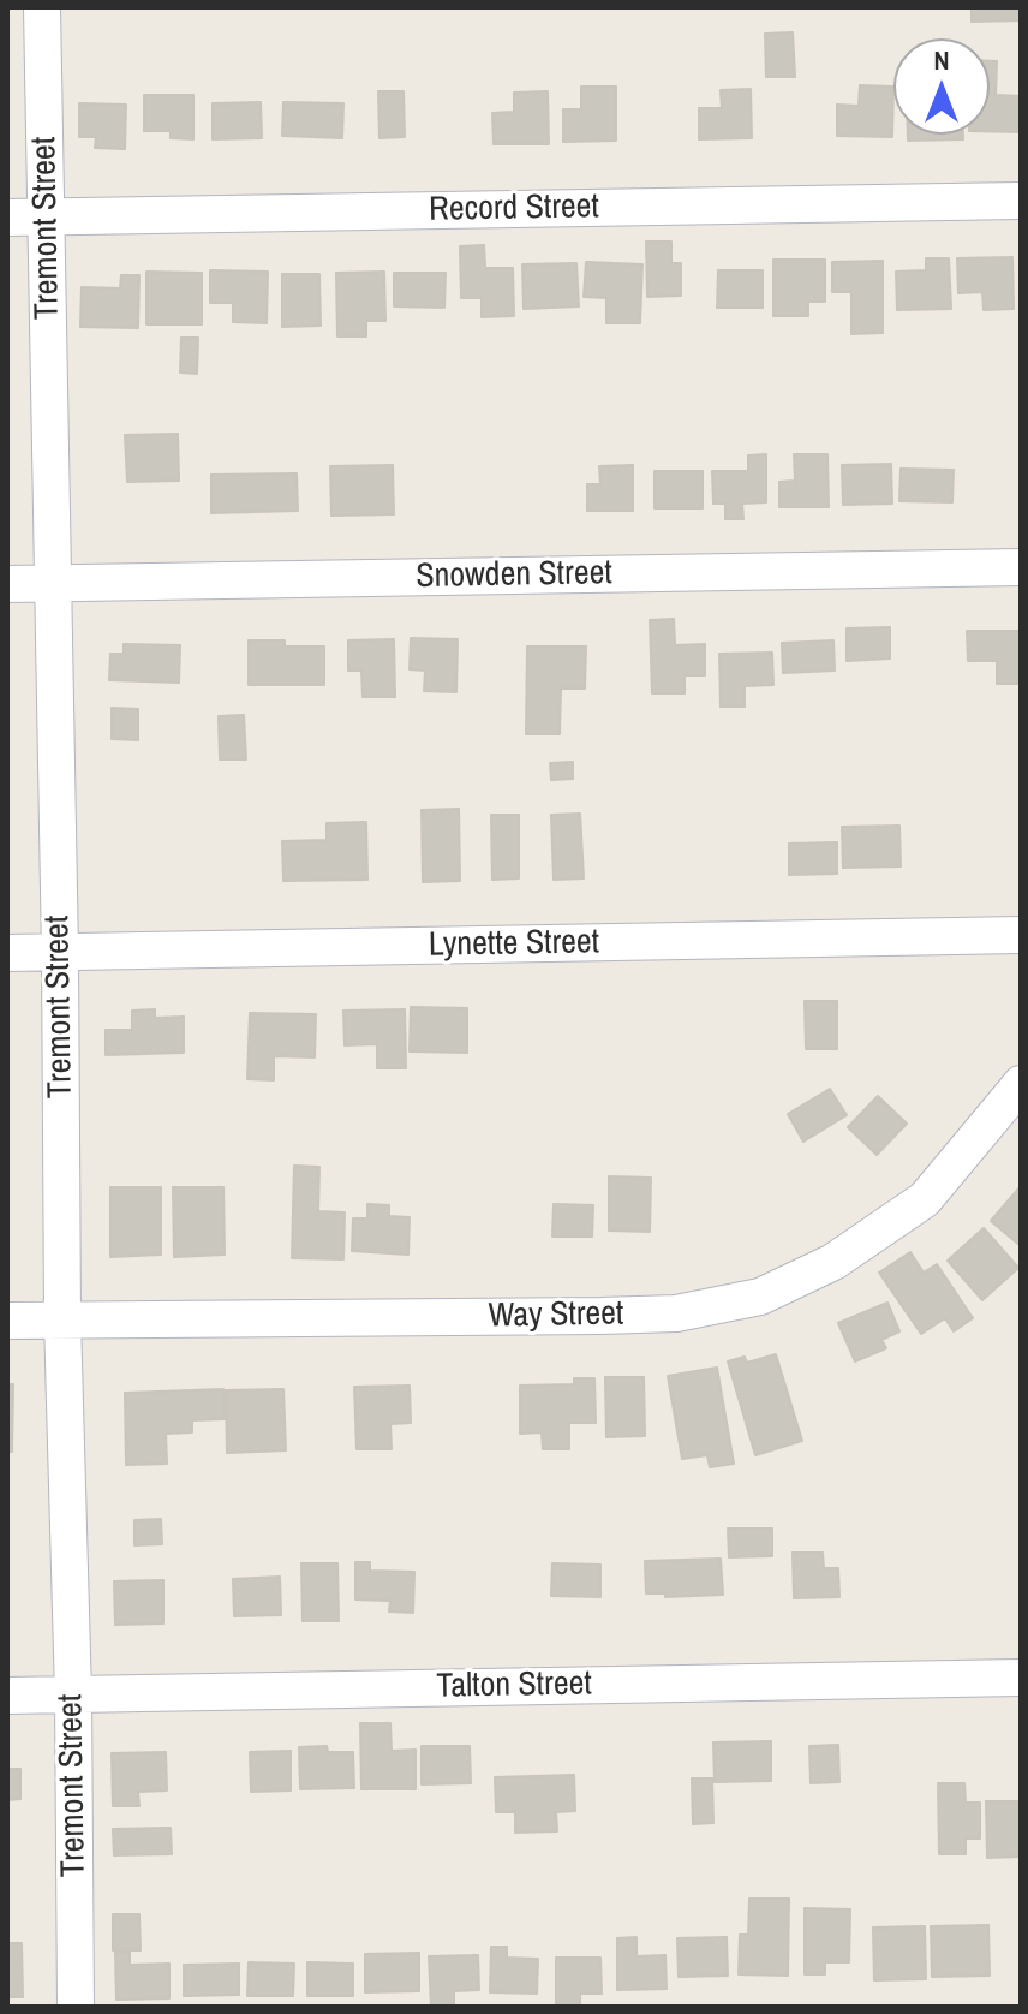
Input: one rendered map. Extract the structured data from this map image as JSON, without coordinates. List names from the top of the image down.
{
  "streets": {
    "street": [
      "Record Street",
      "Tremont Street",
      "Snowden Street",
      "Lynette Street",
      "Way Street",
      "Talton Street"
    ]
  },
  "crossings": [
    ["Record Street", "Tremont Street"],
    ["Tremont Street", "Snowden Street"],
    ["Tremont Street", "Lynette Street"],
    ["Tremont Street", "Way Street"],
    ["Tremont Street", "Talton Street"]
  ],
  "north": "top"
}
